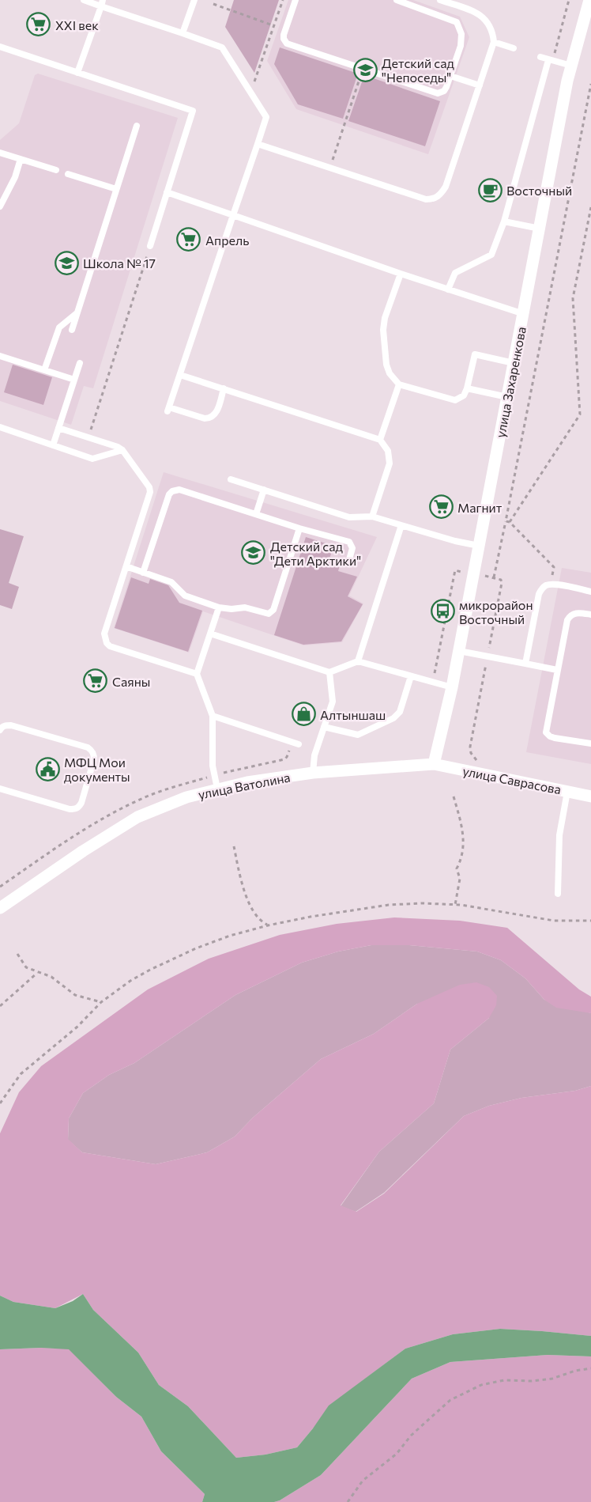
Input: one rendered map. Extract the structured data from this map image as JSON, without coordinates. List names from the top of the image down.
{
  "streets": {
    "street": ["улица Захаренкова", "улица Саврасова", "улица Ватолина"]
  },
  "crossings": [
    ["улица Захаренкова", "улица Саврасова"],
    ["улица Захаренкова", "улица Ватолина"],
    ["улица Саврасова", "улица Ватолина"]
  ],
  "places": {
    "supermarket": [
      "XXI век",
      "Апрель",
      "Магнит",
      "Саяны"
    ],
    "school or university": ["Детский сад \"Непоседы\"", "Школа № 17", "Детский сад \"Дети Арктики\""],
    "cafe": ["Восточный"],
    "bus stop": ["микрорайон Восточный"],
    "shop": ["Алтыншаш"],
    "public building": ["МФЦ Мои документы"]
  }
}
